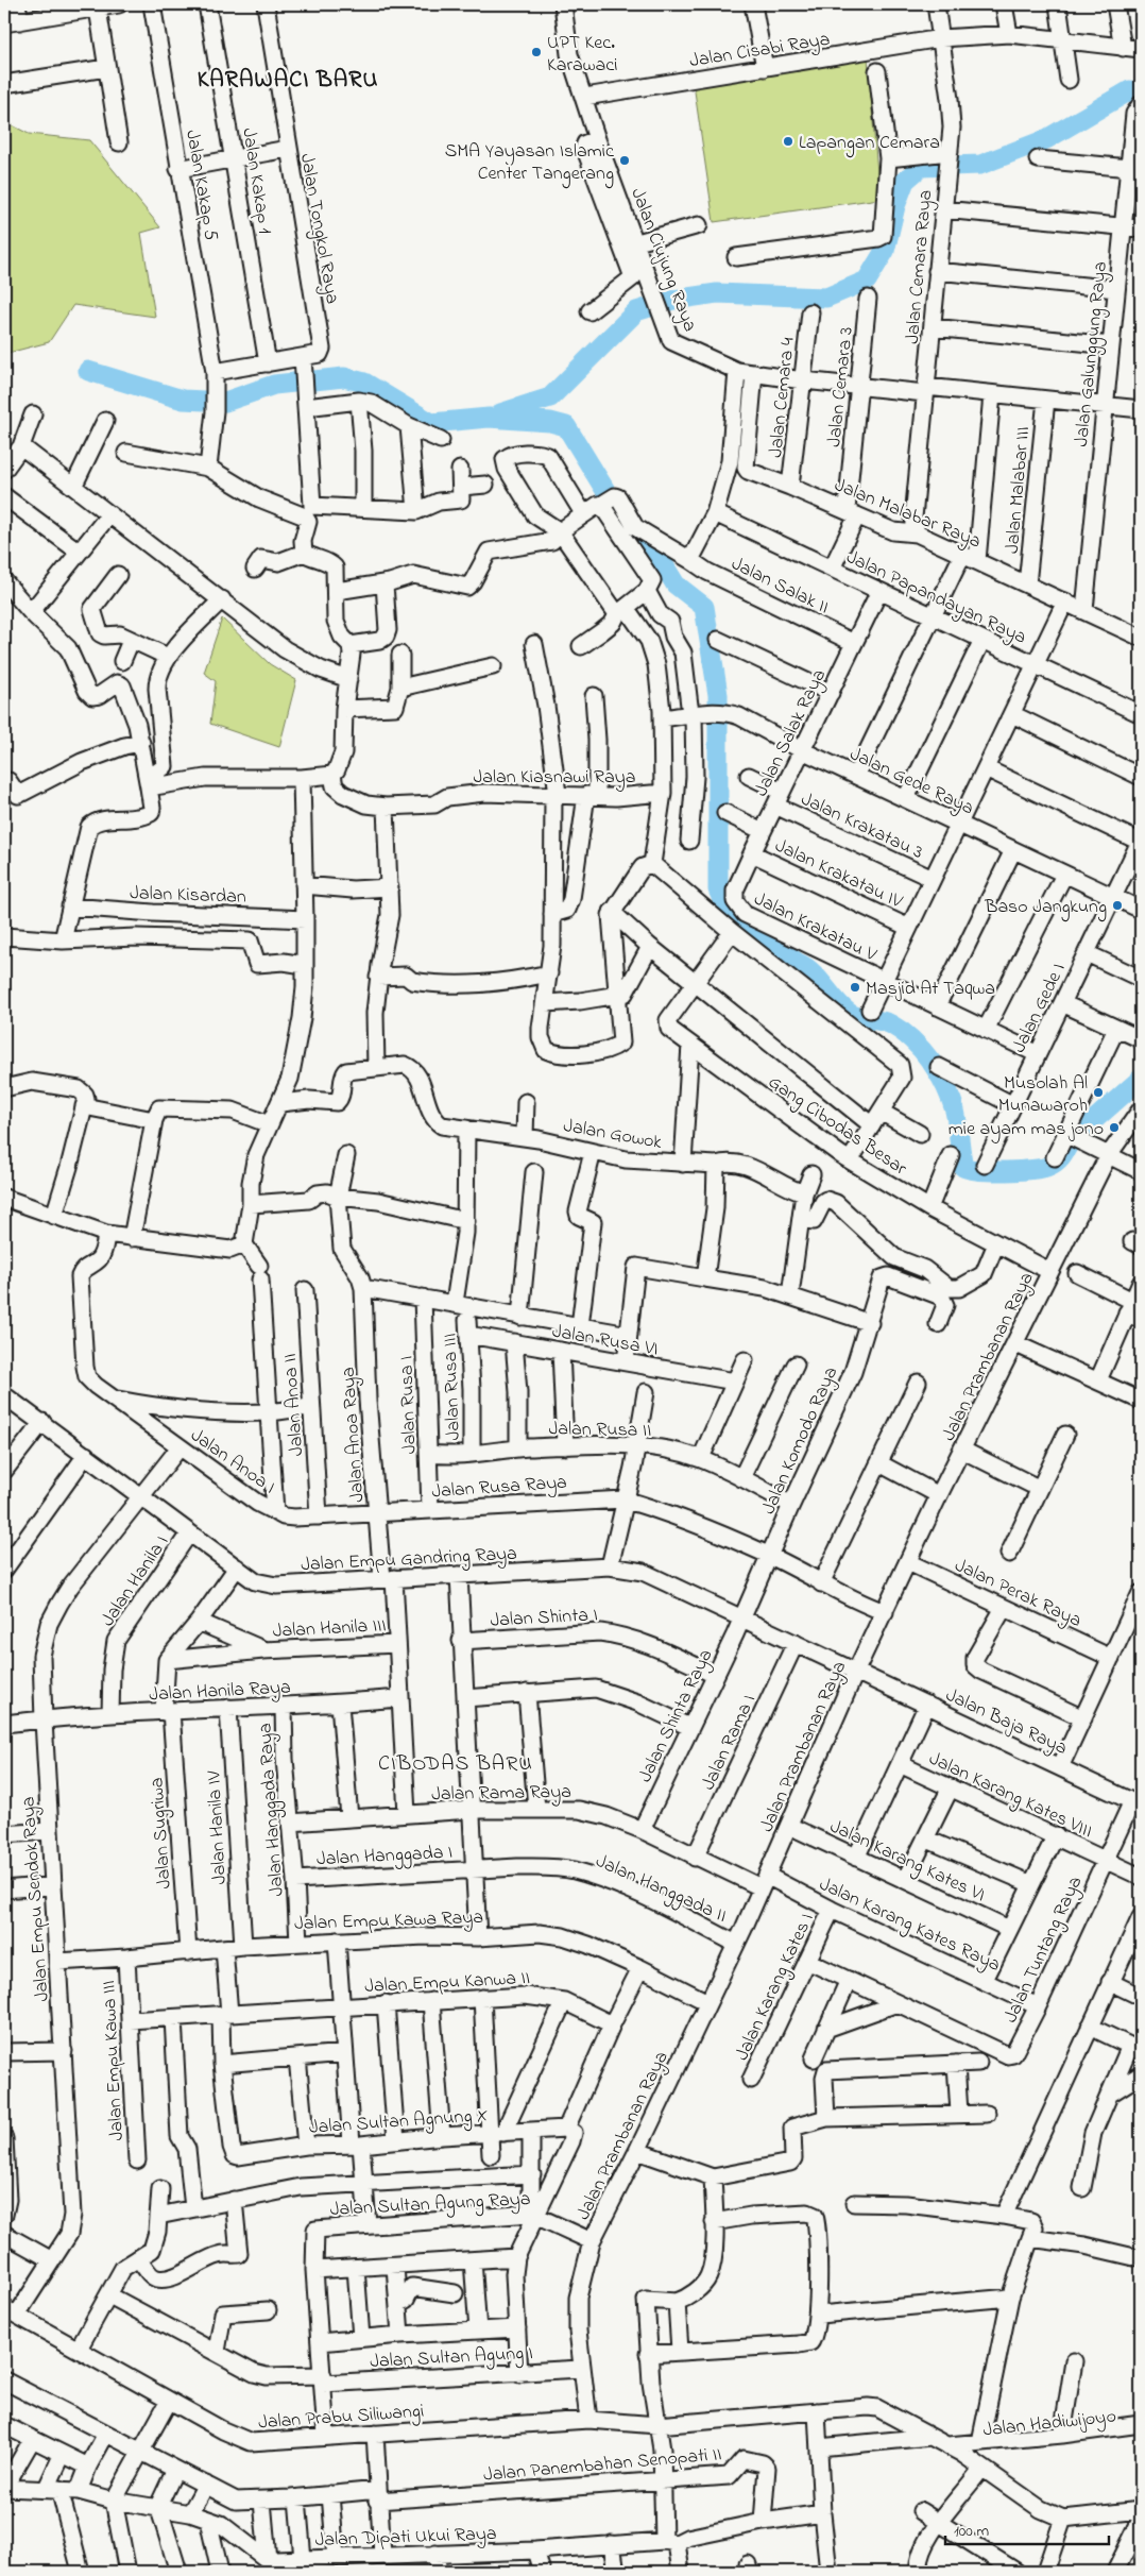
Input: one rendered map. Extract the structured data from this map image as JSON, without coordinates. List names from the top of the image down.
{
  "streets": {
    "street": [
      "Jalan Cisabi Raya",
      "Jalan Kakap 1",
      "Jalan Kakap 5",
      "Jalan Tongkol Raya",
      "Jalan Ciujung Raya",
      "Jalan Cemara Raya",
      "Jalan Galunggung Raya",
      "Jalan Cemara 3",
      "Jalan Cemara 4",
      "Jalan Malabar III",
      "Jalan Malabar Raya",
      "Jalan Salak II",
      "Jalan Papandayan Raya",
      "Jalan Salak Raya",
      "Jalan Kiasnawi Raya",
      "Jalan Gede Raya",
      "Jalan Krakatau 3",
      "Jalan Krakatau IV",
      "Jalan Kisardan",
      "Jalan Krakatau V",
      "Jalan Gede I",
      "Gang Cibodas Besar",
      "Jalan Gowok",
      "Jalan Rusa VI",
      "Jalan Prambanan Raya",
      "Jalan Rusa III",
      "Jalan Anoa II",
      "Jalan Rusa I",
      "Jalan Rusa II",
      "Jalan Anoa Raya",
      "Jalan Komodo Raya",
      "Jalan Anoa I",
      "Jalan Rusa Raya",
      "Jalan Empu Gandring Raya",
      "Jalan Hanila I",
      "Jalan Perak Raya",
      "Jalan Shinta I",
      "Jalan Hanila III",
      "Jalan Hanila Raya",
      "Jalan Shinta Raya",
      "Jalan Baja Raya",
      "Jalan Rama I",
      "Jalan Rama Raya",
      "Jalan Karang Kates VIII",
      "Jalan Hanggada Raya",
      "Jalan Hanila IV",
      "Jalan Sugriwa",
      "Jalan Hanggada I",
      "Jalan Karang Kates VI",
      "Jalan Hanggada II",
      "Jalan Empu Sendok Raya",
      "Jalan Empu Kawa Raya",
      "Jalan Karang Kates Raya",
      "Jalan Tuntang Raya",
      "Jalan Empu Kanwa II",
      "Jalan Karang Kates I",
      "Jalan Empu Kawa III",
      "Jalan Sultan Agnung X",
      "Jalan Sultan Agung Raya",
      "Jalan Sultan Agung I",
      "Jalan Prabu Siliwangi",
      "Jalan Hadiwijoyo",
      "Jalan Panembahan Senopati II",
      "Jalan Dipati Ukui Raya"
    ]
  },
  "crossings": [
    ["Jalan Cisabi Raya", "Jalan Ciujung Raya"],
    ["Jalan Cisabi Raya", "Jalan Cemara Raya"],
    ["Jalan Kakap 1", "Jalan Tongkol Raya"],
    ["Jalan Kakap 5", "Jalan Tongkol Raya"],
    ["Jalan Ciujung Raya", "Jalan Cemara Raya"],
    ["Jalan Ciujung Raya", "Jalan Galunggung Raya"],
    ["Jalan Ciujung Raya", "Jalan Cemara 3"],
    ["Jalan Ciujung Raya", "Jalan Cemara 4"],
    ["Jalan Ciujung Raya", "Jalan Malabar III"],
    ["Jalan Ciujung Raya", "Jalan Malabar Raya"],
    ["Jalan Cemara Raya", "Jalan Malabar Raya"],
    ["Jalan Galunggung Raya", "Jalan Malabar Raya"],
    ["Jalan Cemara 3", "Jalan Malabar Raya"],
    ["Jalan Cemara 4", "Jalan Malabar Raya"],
    ["Jalan Malabar III", "Jalan Malabar Raya"],
    ["Jalan Salak II", "Jalan Salak Raya"],
    ["Jalan Papandayan Raya", "Jalan Salak Raya"],
    ["Jalan Salak Raya", "Jalan Gede Raya"],
    ["Jalan Salak Raya", "Jalan Krakatau 3"],
    ["Jalan Salak Raya", "Jalan Krakatau IV"],
    ["Jalan Salak Raya", "Jalan Krakatau V"],
    ["Jalan Gede Raya", "Jalan Gede I"],
    ["Jalan Krakatau V", "Jalan Gede I"],
    ["Gang Cibodas Besar", "Jalan Prambanan Raya"],
    ["Jalan Rusa VI", "Jalan Rusa III"],
    ["Jalan Prambanan Raya", "Jalan Rusa Raya"],
    ["Jalan Prambanan Raya", "Jalan Empu Gandring Raya"],
    ["Jalan Prambanan Raya", "Jalan Perak Raya"],
    ["Jalan Prambanan Raya", "Jalan Baja Raya"],
    ["Jalan Prambanan Raya", "Jalan Rama Raya"],
    ["Jalan Prambanan Raya", "Jalan Karang Kates VI"],
    ["Jalan Prambanan Raya", "Jalan Hanggada II"],
    ["Jalan Prambanan Raya", "Jalan Empu Kawa Raya"],
    ["Jalan Prambanan Raya", "Jalan Karang Kates Raya"],
    ["Jalan Prambanan Raya", "Jalan Sultan Agung Raya"],
    ["Jalan Prambanan Raya", "Jalan Sultan Agung I"],
    ["Jalan Prambanan Raya", "Jalan Prabu Siliwangi"],
    ["Jalan Rusa III", "Jalan Rusa II"],
    ["Jalan Anoa II", "Jalan Anoa I"],
    ["Jalan Rusa I", "Jalan Rusa II"],
    ["Jalan Rusa I", "Jalan Rusa Raya"],
    ["Jalan Rusa II", "Jalan Komodo Raya"],
    ["Jalan Anoa Raya", "Jalan Anoa I"],
    ["Jalan Anoa Raya", "Jalan Rusa Raya"],
    ["Jalan Anoa Raya", "Jalan Empu Gandring Raya"],
    ["Jalan Anoa Raya", "Jalan Hanila III"],
    ["Jalan Anoa Raya", "Jalan Hanila Raya"],
    ["Jalan Anoa Raya", "Jalan Rama Raya"],
    ["Jalan Komodo Raya", "Jalan Rusa Raya"],
    ["Jalan Komodo Raya", "Jalan Empu Gandring Raya"],
    ["Jalan Komodo Raya", "Jalan Shinta Raya"],
    ["Jalan Anoa I", "Jalan Rusa Raya"],
    ["Jalan Anoa I", "Jalan Empu Sendok Raya"],
    ["Jalan Empu Gandring Raya", "Jalan Hanila I"],
    ["Jalan Empu Gandring Raya", "Jalan Shinta Raya"],
    ["Jalan Empu Gandring Raya", "Jalan Baja Raya"],
    ["Jalan Empu Gandring Raya", "Jalan Rama I"],
    ["Jalan Empu Gandring Raya", "Jalan Empu Sendok Raya"],
    ["Jalan Hanila I", "Jalan Hanila Raya"],
    ["Jalan Shinta I", "Jalan Shinta Raya"],
    ["Jalan Hanila III", "Jalan Sugriwa"],
    ["Jalan Hanila Raya", "Jalan Hanggada Raya"],
    ["Jalan Hanila Raya", "Jalan Hanila IV"],
    ["Jalan Hanila Raya", "Jalan Sugriwa"],
    ["Jalan Hanila Raya", "Jalan Empu Sendok Raya"],
    ["Jalan Shinta Raya", "Jalan Rama Raya"],
    ["Jalan Baja Raya", "Jalan Tuntang Raya"],
    ["Jalan Rama I", "Jalan Rama Raya"],
    ["Jalan Rama Raya", "Jalan Hanggada Raya"],
    ["Jalan Rama Raya", "Jalan Karang Kates Raya"],
    ["Jalan Karang Kates VIII", "Jalan Tuntang Raya"],
    ["Jalan Hanggada Raya", "Jalan Hanggada I"],
    ["Jalan Hanggada Raya", "Jalan Empu Kawa Raya"],
    ["Jalan Hanila IV", "Jalan Empu Kawa Raya"],
    ["Jalan Sugriwa", "Jalan Empu Kawa Raya"],
    ["Jalan Hanggada I", "Jalan Hanggada II"],
    ["Jalan Empu Sendok Raya", "Jalan Empu Kawa Raya"],
    ["Jalan Empu Sendok Raya", "Jalan Prabu Siliwangi"],
    ["Jalan Empu Kawa Raya", "Jalan Empu Kawa III"],
    ["Jalan Karang Kates Raya", "Jalan Tuntang Raya"],
    ["Jalan Karang Kates Raya", "Jalan Karang Kates I"],
    ["Jalan Empu Kanwa II", "Jalan Empu Kawa III"],
    ["Jalan Sultan Agung Raya", "Jalan Sultan Agung I"],
    ["Jalan Sultan Agung Raya", "Jalan Prabu Siliwangi"],
    ["Jalan Prabu Siliwangi", "Jalan Hadiwijoyo"],
    ["Jalan Panembahan Senopati II", "Jalan Dipati Ukui Raya"]
  ],
  "districts": ["KARAWACI BARU", "CIBODAS BARU"],
  "places": [
    "UPT Kec. Karawaci",
    "Lapangan Cemara",
    "SMA Yayasan Islamic Center Tangerang",
    "Baso Jangkung",
    "Masjid At Taqwa",
    "Musolah Al Munawaroh",
    "mie ayam mas jono"
  ],
  "scale_bar": "100 m"
}
